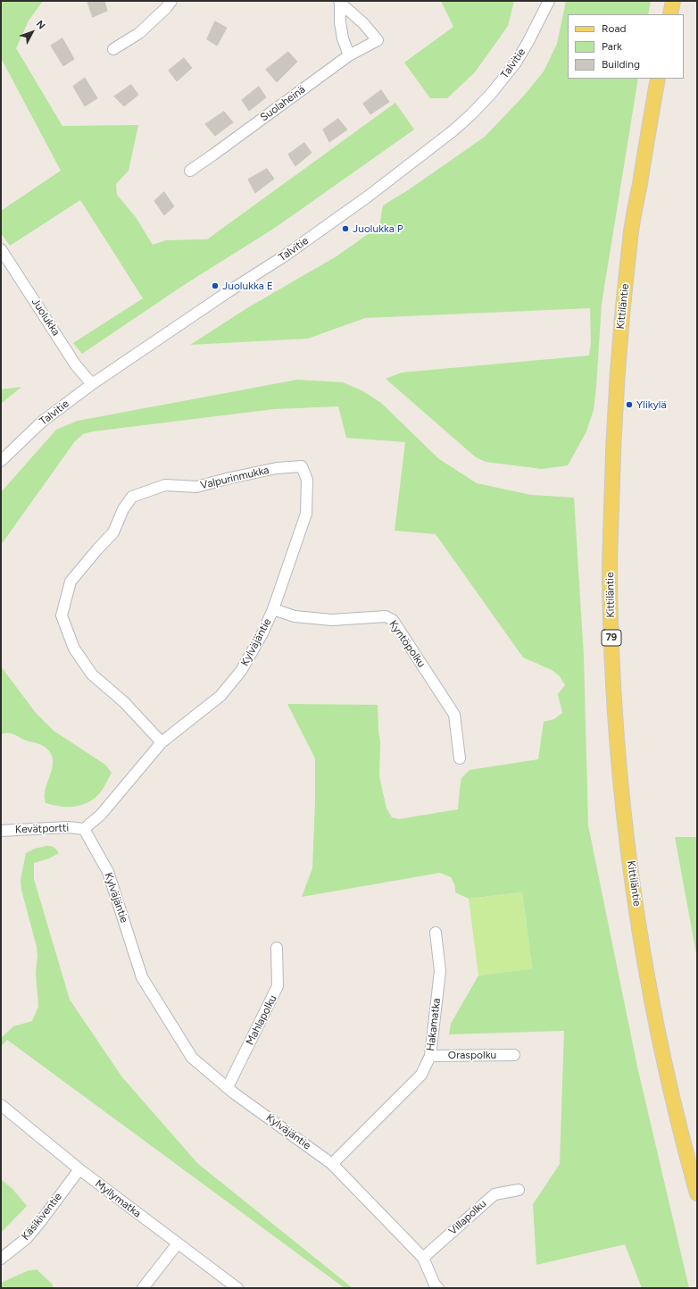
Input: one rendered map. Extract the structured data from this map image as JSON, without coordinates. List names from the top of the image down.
{
  "streets": {
    "main road": ["Kittiläntie", "79"],
    "street": [
      "Talvitie",
      "Suolaheinä",
      "Juolukka",
      "Valpurinmukka",
      "Kylväjäntie",
      "Kyntöpolku",
      "Kevätportti",
      "Mahlapolku",
      "Hakamatka",
      "Oraspolku",
      "Myllymatka",
      "Käsikiventie",
      "Villapolku"
    ]
  },
  "crossings": [
    ["Talvitie", "Juolukka"],
    ["Valpurinmukka", "Kylväjäntie"],
    ["Kylväjäntie", "Kyntöpolku"],
    ["Kylväjäntie", "Kevätportti"],
    ["Kylväjäntie", "Mahlapolku"],
    ["Kylväjäntie", "Hakamatka"],
    ["Kylväjäntie", "Villapolku"],
    ["Hakamatka", "Oraspolku"],
    ["Myllymatka", "Käsikiventie"]
  ],
  "places": ["Juolukka P", "Juolukka E", "Ylikylä"],
  "legend": ["Road", "Park", "Building"],
  "north": "top right"
}
